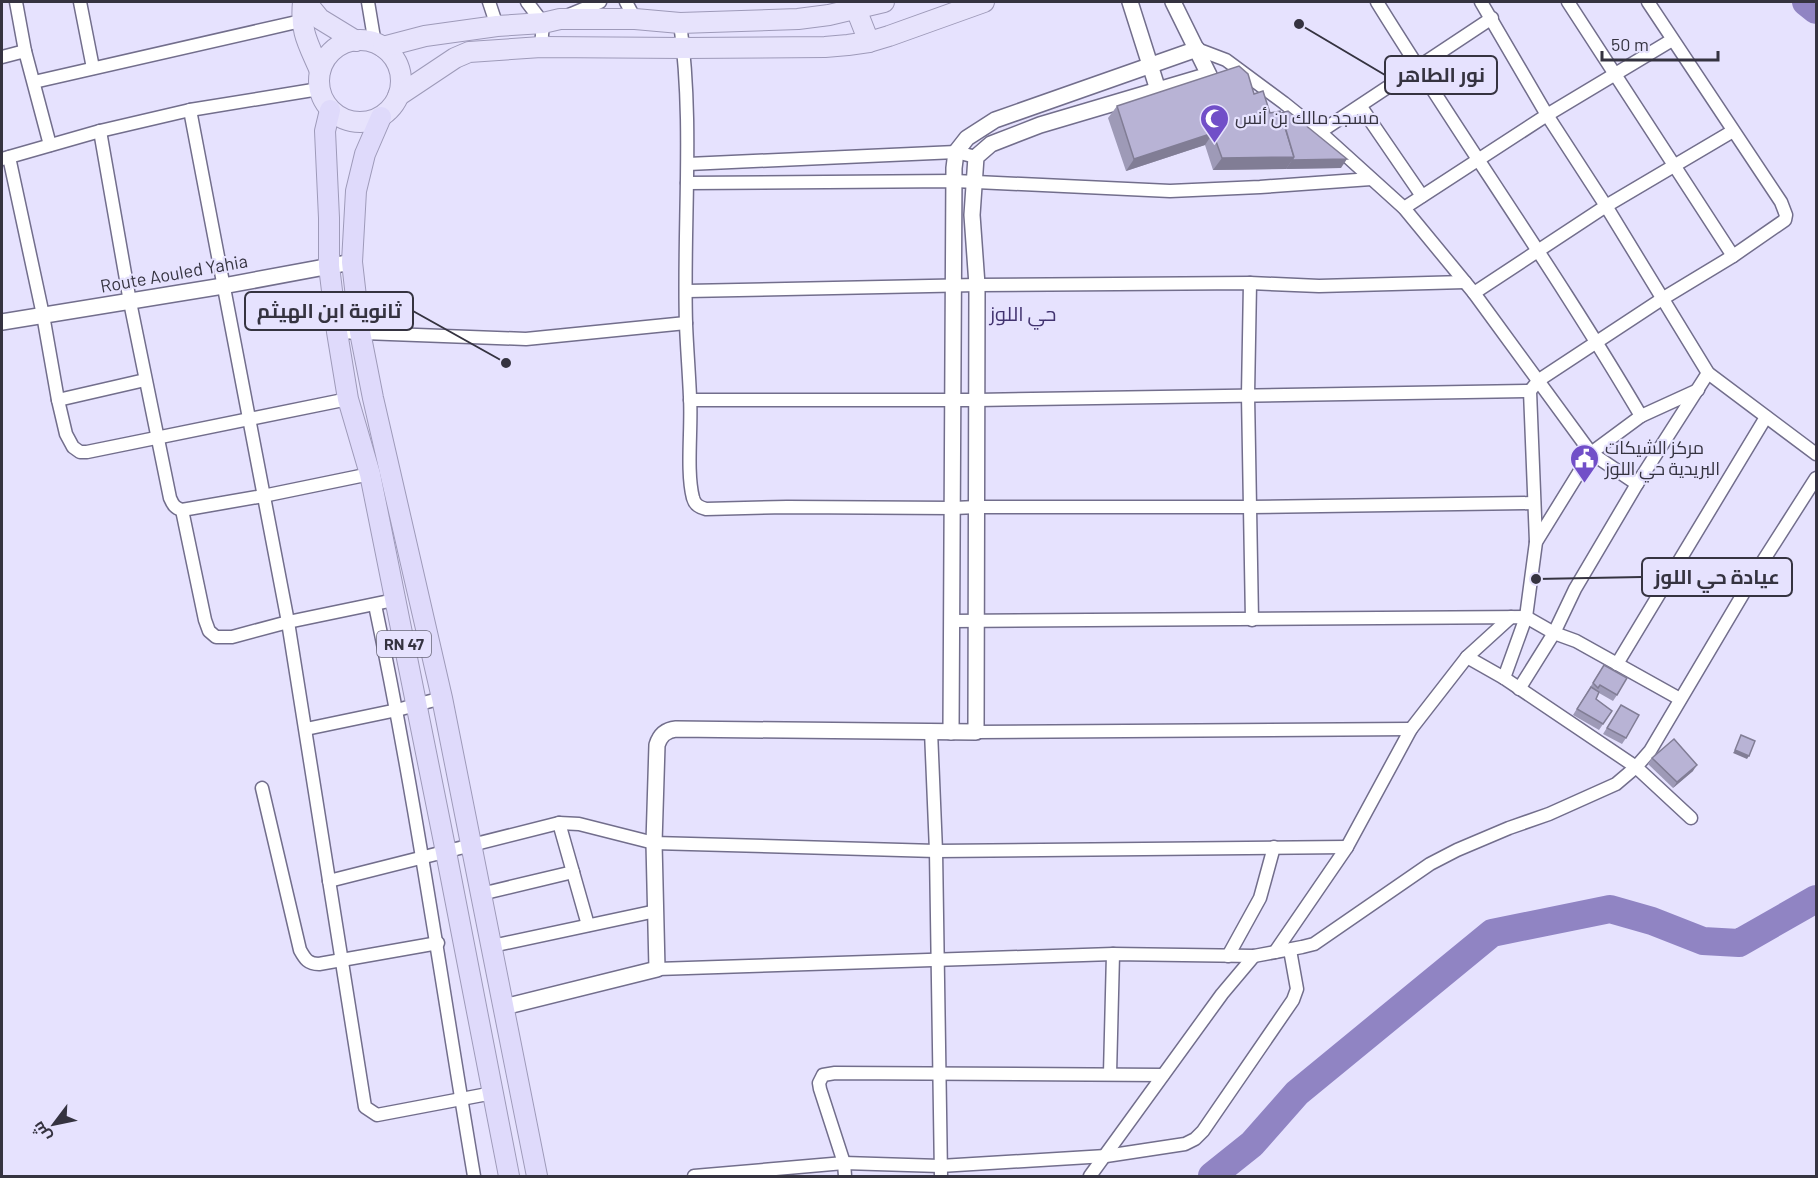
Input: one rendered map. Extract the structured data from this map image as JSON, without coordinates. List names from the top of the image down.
{
  "streets": {
    "highway": ["RN 47"],
    "street": ["Route Aouled Yahia"]
  },
  "crossings": [
    ["Route Aouled Yahia", "RN 47"]
  ],
  "districts": ["حي اللوز"],
  "places": {
    "other": ["نور الطاهر", "ثانوية ابن الهيثم", "عيادة حي اللوز"],
    "mosque": ["مسجد مالك بن أنس"],
    "public building": ["مركز الشيكات البريدية حي اللوز"]
  },
  "scale_bar": "50 m",
  "north": "bottom left"
}
